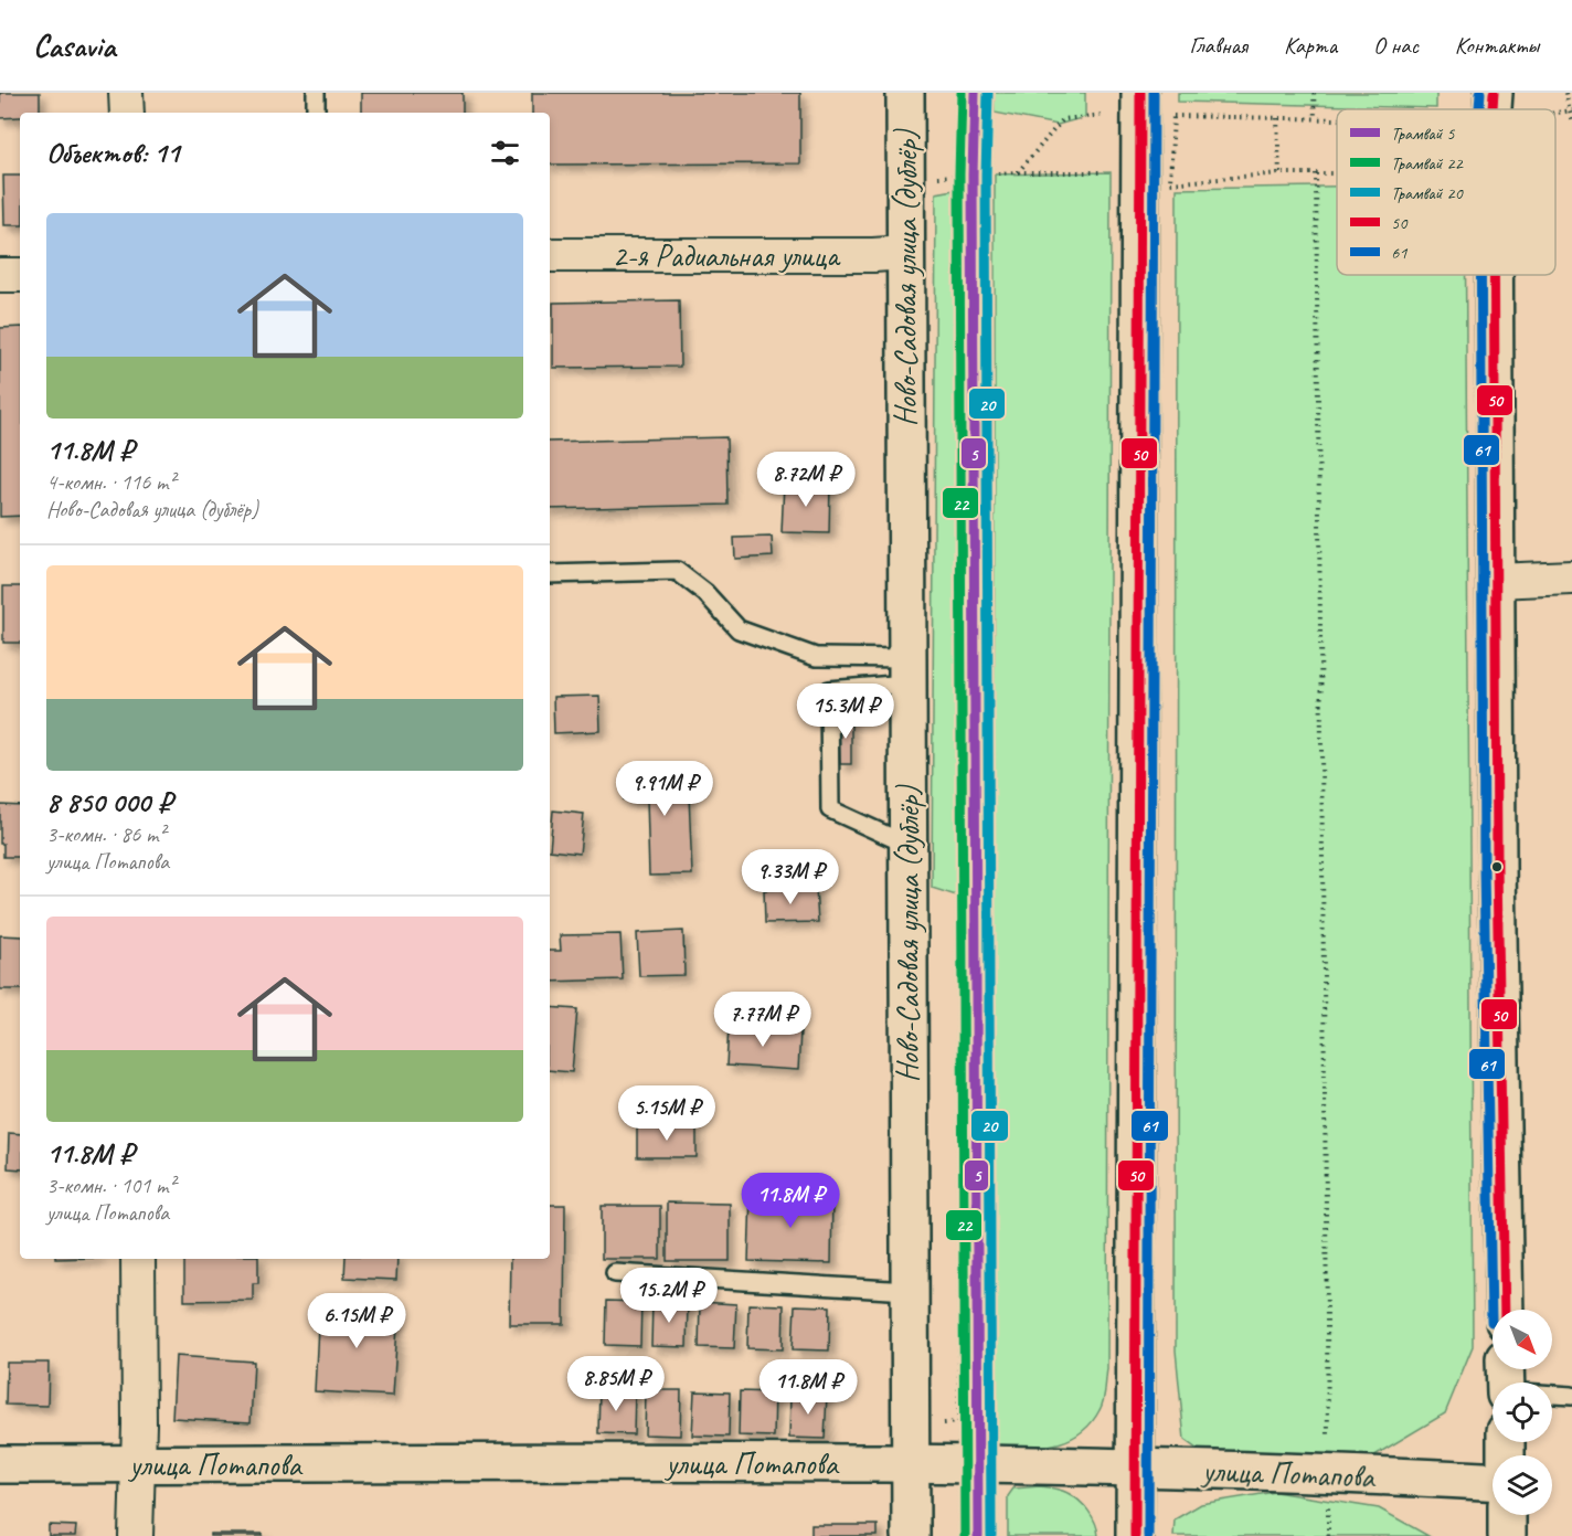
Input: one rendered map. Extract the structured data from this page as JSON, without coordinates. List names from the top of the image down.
{
  "streets": {
    "street": ["2-я Радиальная улица", "Ново-Садовая улица (дублёр)", "улица Потапова"]
  },
  "crossings": [
    ["2-я Радиальная улица", "Ново-Садовая улица (дублёр)"],
    ["Ново-Садовая улица (дублёр)", "улица Потапова"]
  ],
  "lines": [
    "tram line 5",
    "tram line 22",
    "tram line 20",
    "transit line 50",
    "transit line 61"
  ],
  "legend": [
    "Трамвай 5",
    "Трамвай 22",
    "Трамвай 20",
    "50",
    "61"
  ],
  "north": "bottom right",
  "page": {
    "header": "Casavia",
    "nav": [
      "Главная",
      "Карта",
      "О нас",
      "Контакты"
    ],
    "heading": "Объектов: 11",
    "list": [
      {
        "name": "11.8M ₽",
        "note": "4-комн. · 116 m² · Ново-Садовая улица (дублёр)"
      },
      {
        "name": "8 850 000 ₽",
        "note": "3-комн. · 86 m² · улица Потапова"
      },
      {
        "name": "11.8M ₽",
        "note": "3-комн. · 101 m² · улица Потапова"
      }
    ],
    "price": [
      "8.72M ₽",
      "15.3M ₽",
      "9.91M ₽",
      "9.33M ₽",
      "7.77M ₽",
      "5.15M ₽",
      "11.8M ₽",
      "15.2M ₽",
      "6.15M ₽",
      "8.85M ₽",
      "11.8M ₽"
    ]
  }
}
